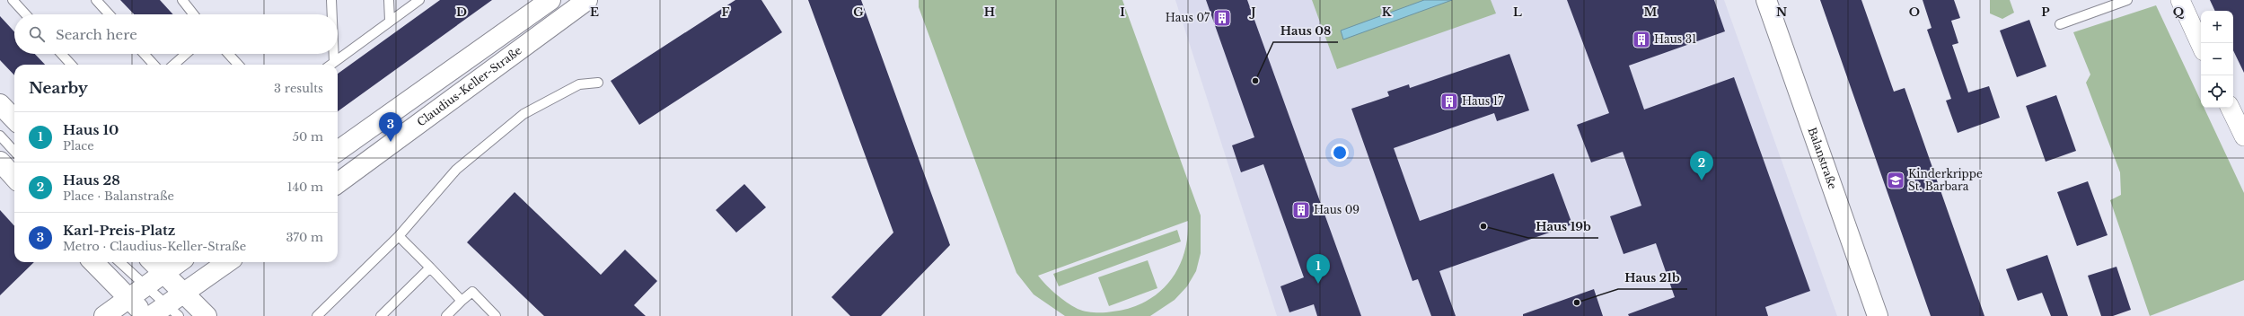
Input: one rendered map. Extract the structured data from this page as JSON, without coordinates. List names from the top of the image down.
{
  "streets": {
    "main road": ["Claudius-Keller-Straße", "Balanstraße"]
  },
  "places": {
    "building": [
      "Haus 07",
      "Haus 31",
      "Haus 17",
      "Haus 09"
    ],
    "other": ["Haus 08", "Haus 19b", "Haus 21b"],
    "school or university": ["Kinderkrippe St. Barbara"]
  },
  "page": {
    "map_buttons": ["+", "−"],
    "search": "Search here",
    "heading": ["Nearby", "3 results"],
    "list": [
      {
        "mark": "1",
        "name": "Haus 10",
        "note": "Place",
        "value": "50 m"
      },
      {
        "mark": "2",
        "name": "Haus 28",
        "note": "Place · Balanstraße",
        "value": "140 m"
      },
      {
        "mark": "3",
        "name": "Karl-Preis-Platz",
        "note": "Metro · Claudius-Keller-Straße",
        "value": "370 m"
      }
    ],
    "pins": ["3", "2", "1"]
  },
  "grid": {
    "columns": [
      "D",
      "E",
      "F",
      "G",
      "H",
      "I",
      "J",
      "K",
      "L",
      "M",
      "N",
      "O",
      "P",
      "Q"
    ]
  }
}
